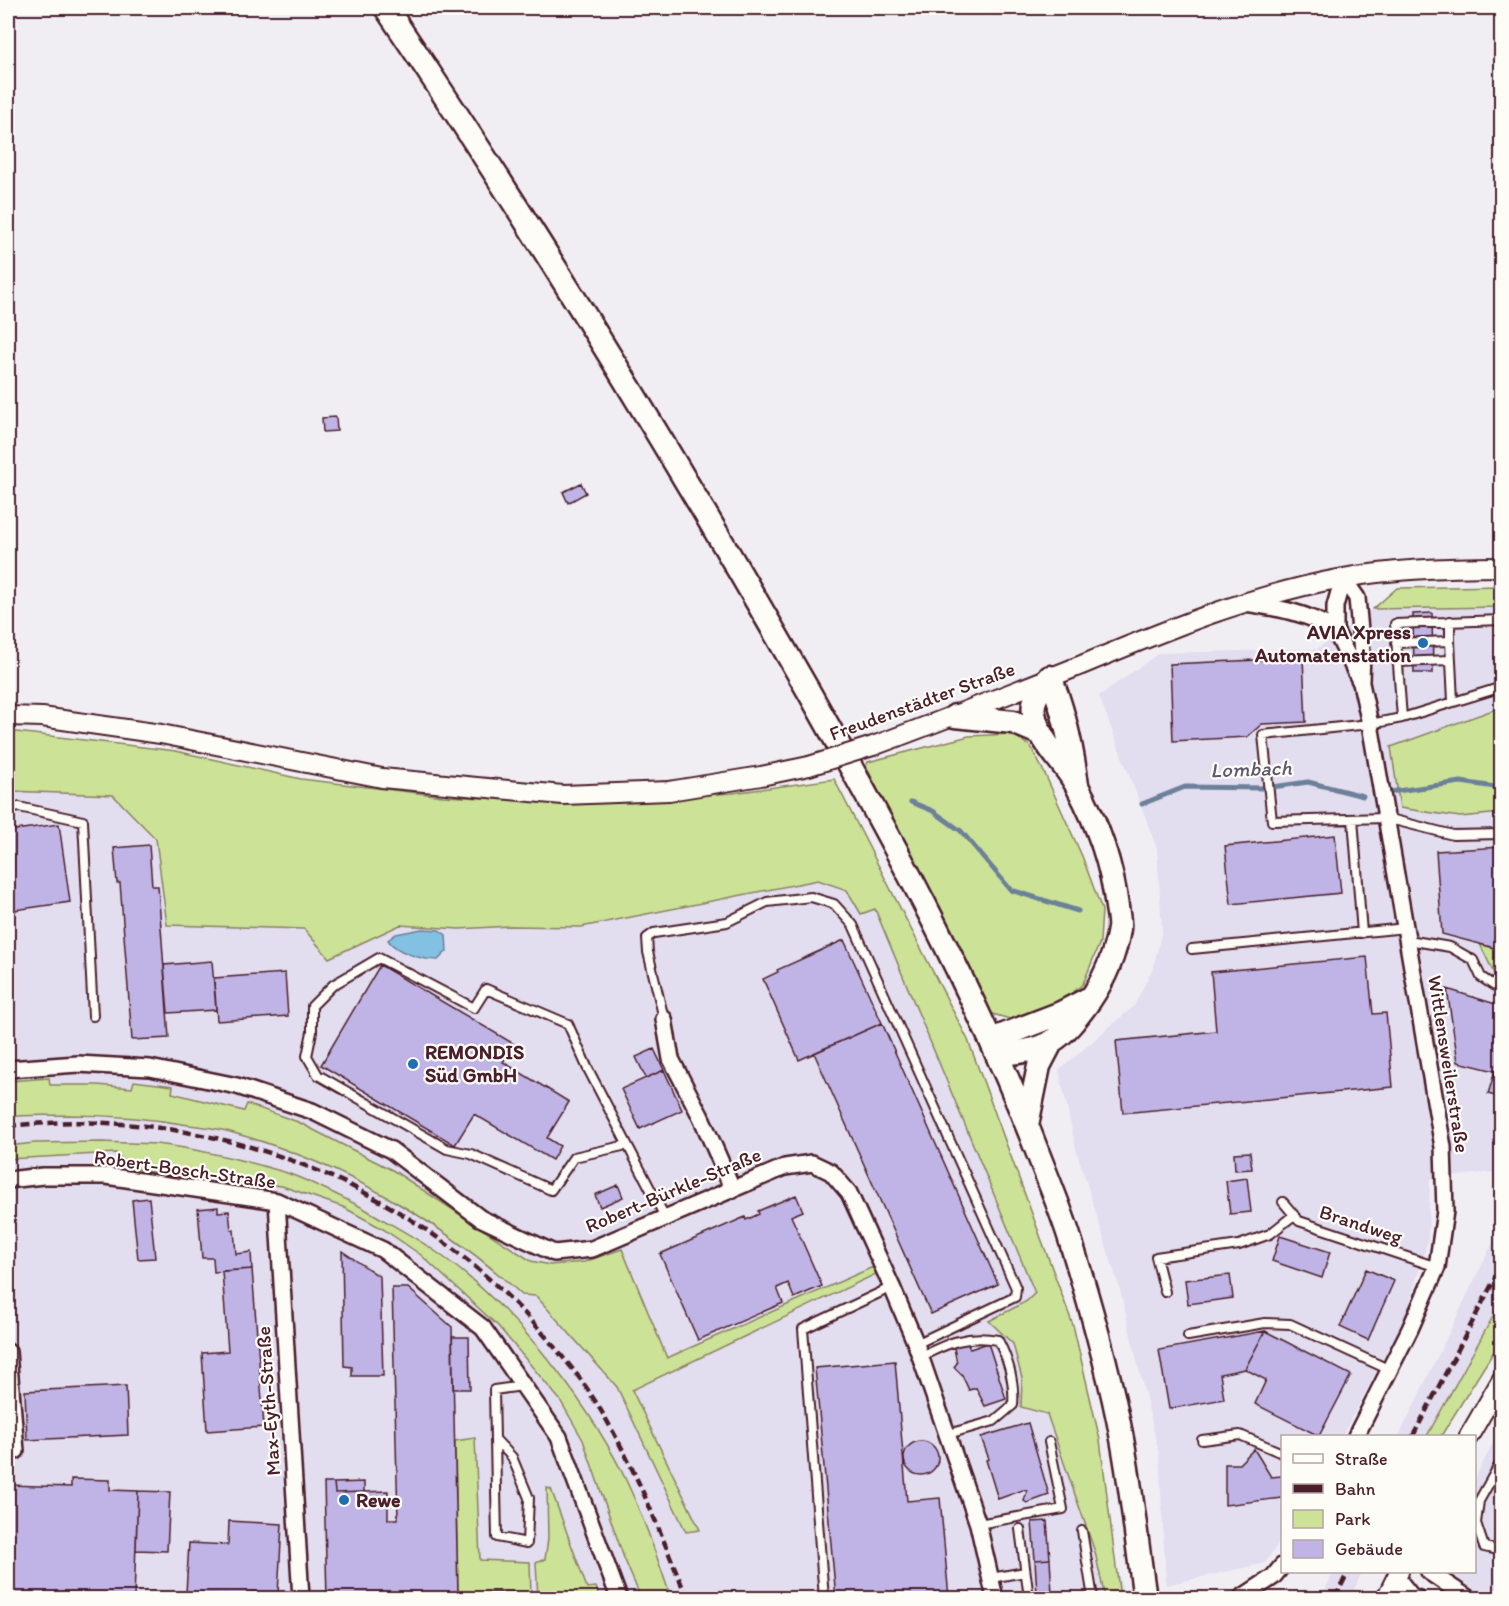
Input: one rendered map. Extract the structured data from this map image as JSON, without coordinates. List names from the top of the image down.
{
  "streets": {
    "street": [
      "Freudenstädter Straße",
      "Wittlensweilerstraße",
      "Robert-Bosch-Straße",
      "Robert-Bürkle-Straße",
      "Max-Eyth-Straße"
    ],
    "lane": ["Brandweg"]
  },
  "crossings": [
    ["Freudenstädter Straße", "Wittlensweilerstraße"],
    ["Wittlensweilerstraße", "Brandweg"],
    ["Robert-Bosch-Straße", "Max-Eyth-Straße"]
  ],
  "water": ["Lombach"],
  "places": ["AVIA Xpress Automatenstation", "REMONDIS Süd GmbH", "Rewe"],
  "legend": [
    "Straße",
    "Bahn",
    "Park",
    "Gebäude"
  ]
}
